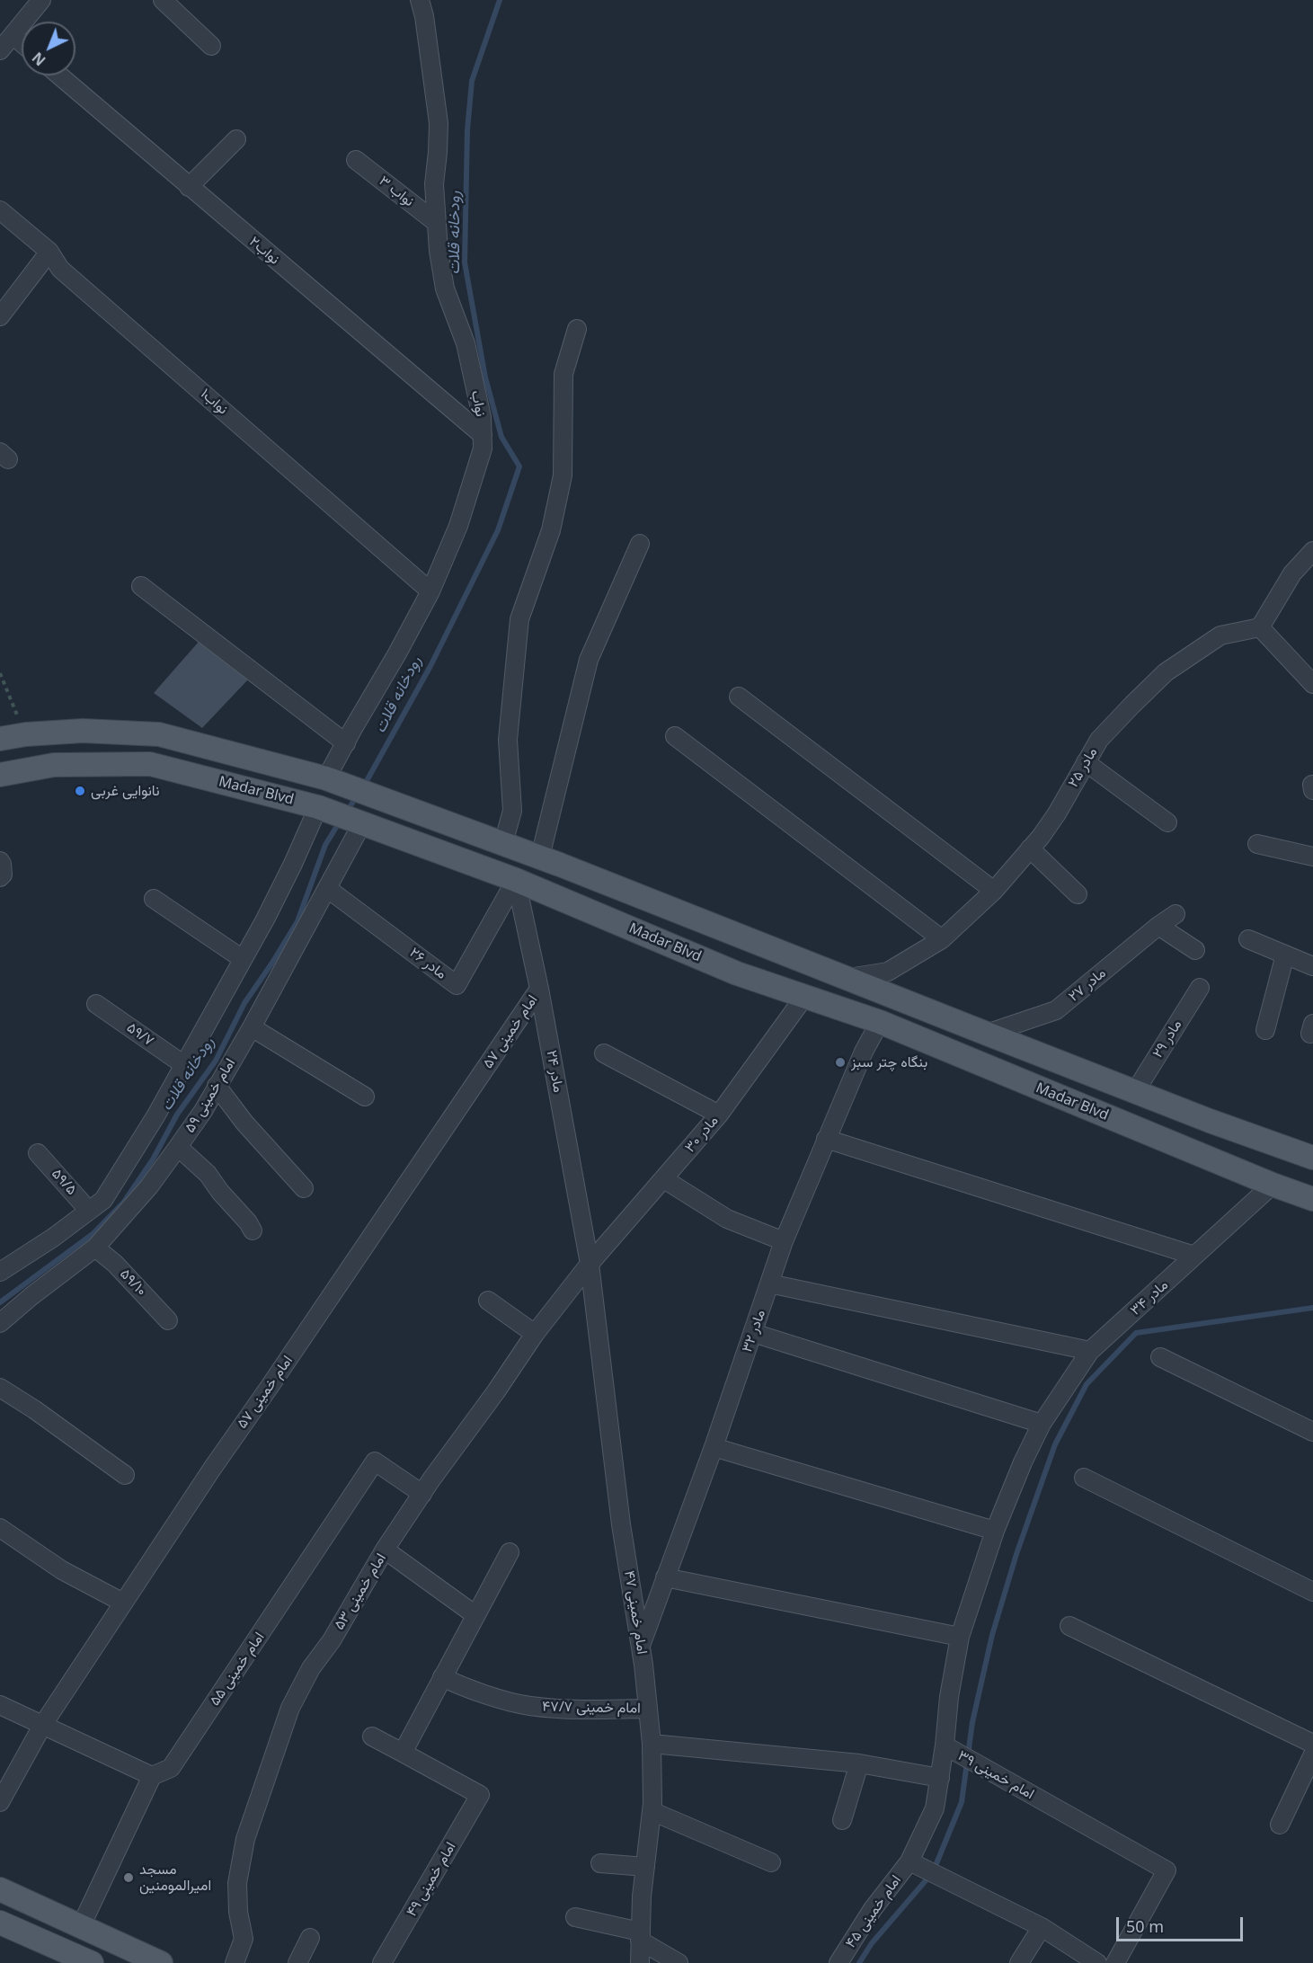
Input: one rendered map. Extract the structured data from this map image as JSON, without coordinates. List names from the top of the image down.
{
  "streets": {
    "main road": ["Madar Blvd"],
    "street": [
      "نواب ۳",
      "نواب۲",
      "نواب۱",
      "نواب",
      "مادر ۲۵",
      "مادر ۲۶",
      "مادر ۲۷",
      "امام خمینی ۵۷",
      "۵۹/۷",
      "مادر ۲۹",
      "مادر ۲۴",
      "امام خمینی ۵۹",
      "مادر ۳۰",
      "۵۹/۵",
      "۵۹/۱۰",
      "مادر ۳۴",
      "مادر ۳۲",
      "امام خمینی ۵۳",
      "امام خمینی ۴۷",
      "امام خمینی ۵۵",
      "امام خمینی ۴۷/۷",
      "امام خمینی ۳۹",
      "امام خمینی ۴۹",
      "امام خمینی ۴۵"
    ]
  },
  "crossings": [
    ["نواب ۳", "نواب"],
    ["نواب۲", "نواب"],
    ["نواب۱", "نواب"],
    ["نواب", "Madar Blvd"],
    ["مادر ۲۵", "Madar Blvd"],
    ["Madar Blvd", "مادر ۲۶"],
    ["Madar Blvd", "مادر ۲۷"],
    ["Madar Blvd", "مادر ۲۹"],
    ["Madar Blvd", "مادر ۲۴"],
    ["Madar Blvd", "امام خمینی ۵۹"],
    ["Madar Blvd", "مادر ۳۰"],
    ["Madar Blvd", "مادر ۳۴"],
    ["Madar Blvd", "مادر ۳۲"],
    ["مادر ۲۶", "مادر ۲۴"],
    ["مادر ۲۶", "امام خمینی ۵۹"],
    ["امام خمینی ۵۷", "مادر ۲۴"],
    ["مادر ۲۴", "مادر ۳۰"],
    ["مادر ۲۴", "امام خمینی ۵۳"],
    ["مادر ۲۴", "امام خمینی ۴۷"],
    ["امام خمینی ۵۹", "۵۹/۱۰"],
    ["مادر ۳۰", "امام خمینی ۵۳"],
    ["مادر ۳۰", "امام خمینی ۴۷"],
    ["مادر ۳۴", "امام خمینی ۳۹"],
    ["مادر ۳۲", "امام خمینی ۴۷"],
    ["امام خمینی ۵۳", "امام خمینی ۴۷"],
    ["امام خمینی ۵۳", "امام خمینی ۵۵"],
    ["امام خمینی ۴۷", "امام خمینی ۴۷/۷"],
    ["امام خمینی ۳۹", "امام خمینی ۴۵"]
  ],
  "water": ["رودخانه قلات"],
  "places": ["نانوایی غربی", "بنگاه چتر سبز", "مسجد امیرالمومنین"],
  "scale_bar": "50 m",
  "north": "bottom left"
}
